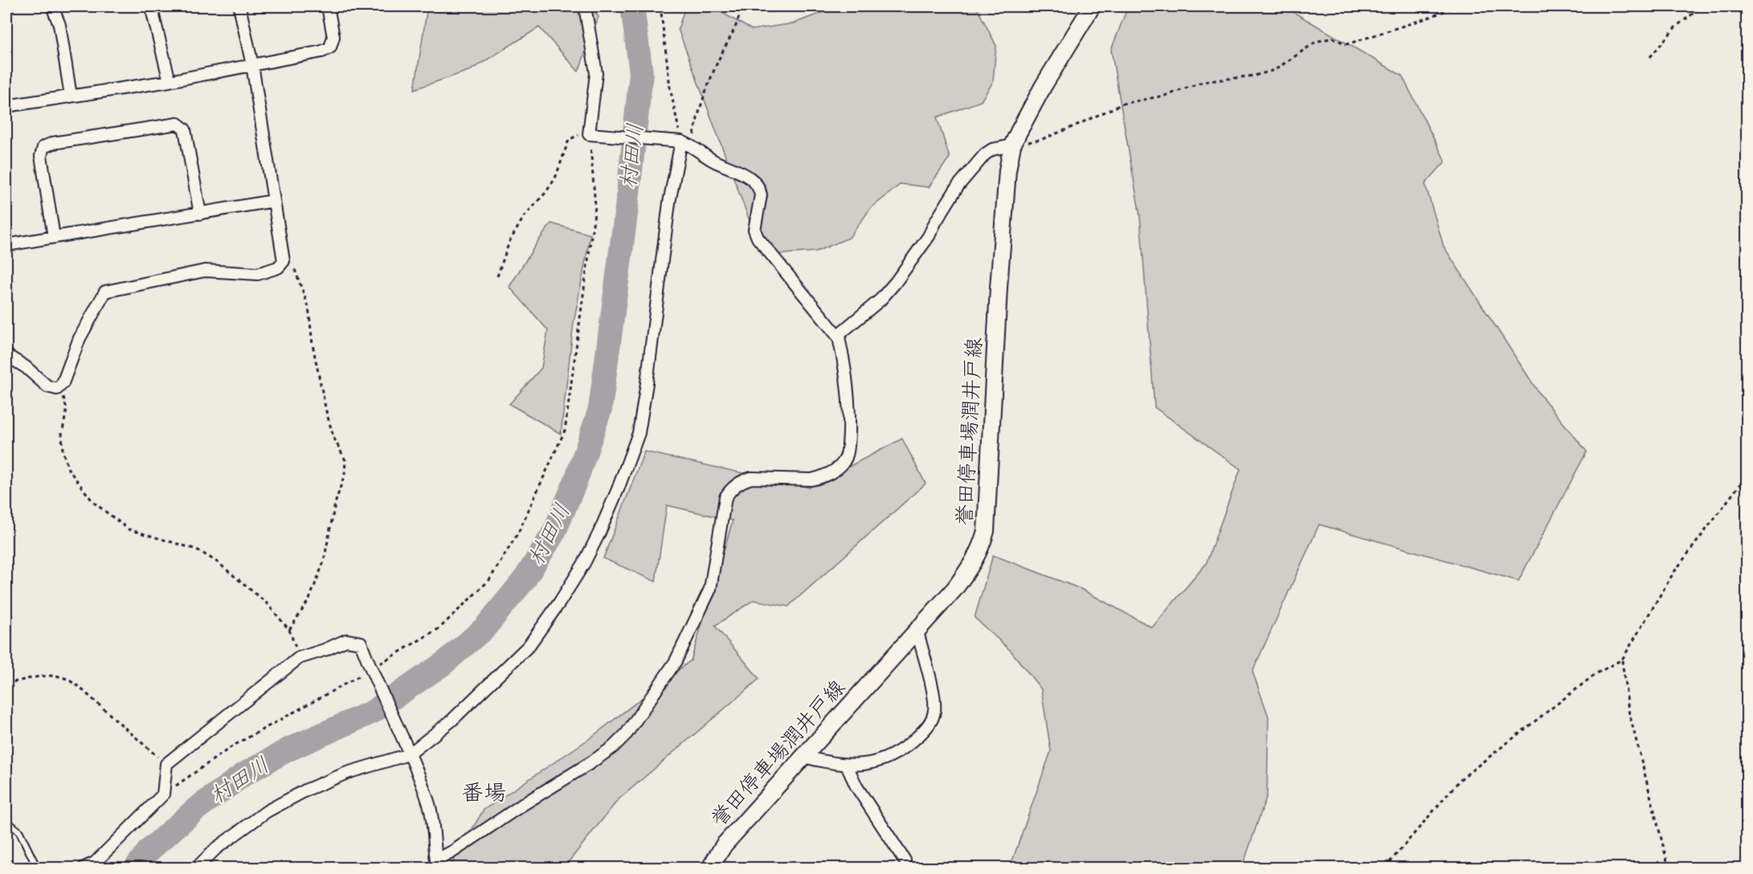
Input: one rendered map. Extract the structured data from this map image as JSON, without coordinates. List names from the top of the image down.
{
  "streets": {
    "main road": ["誉田停車場潤井戸線"]
  },
  "districts": ["番場"],
  "water": ["村田川"]
}
